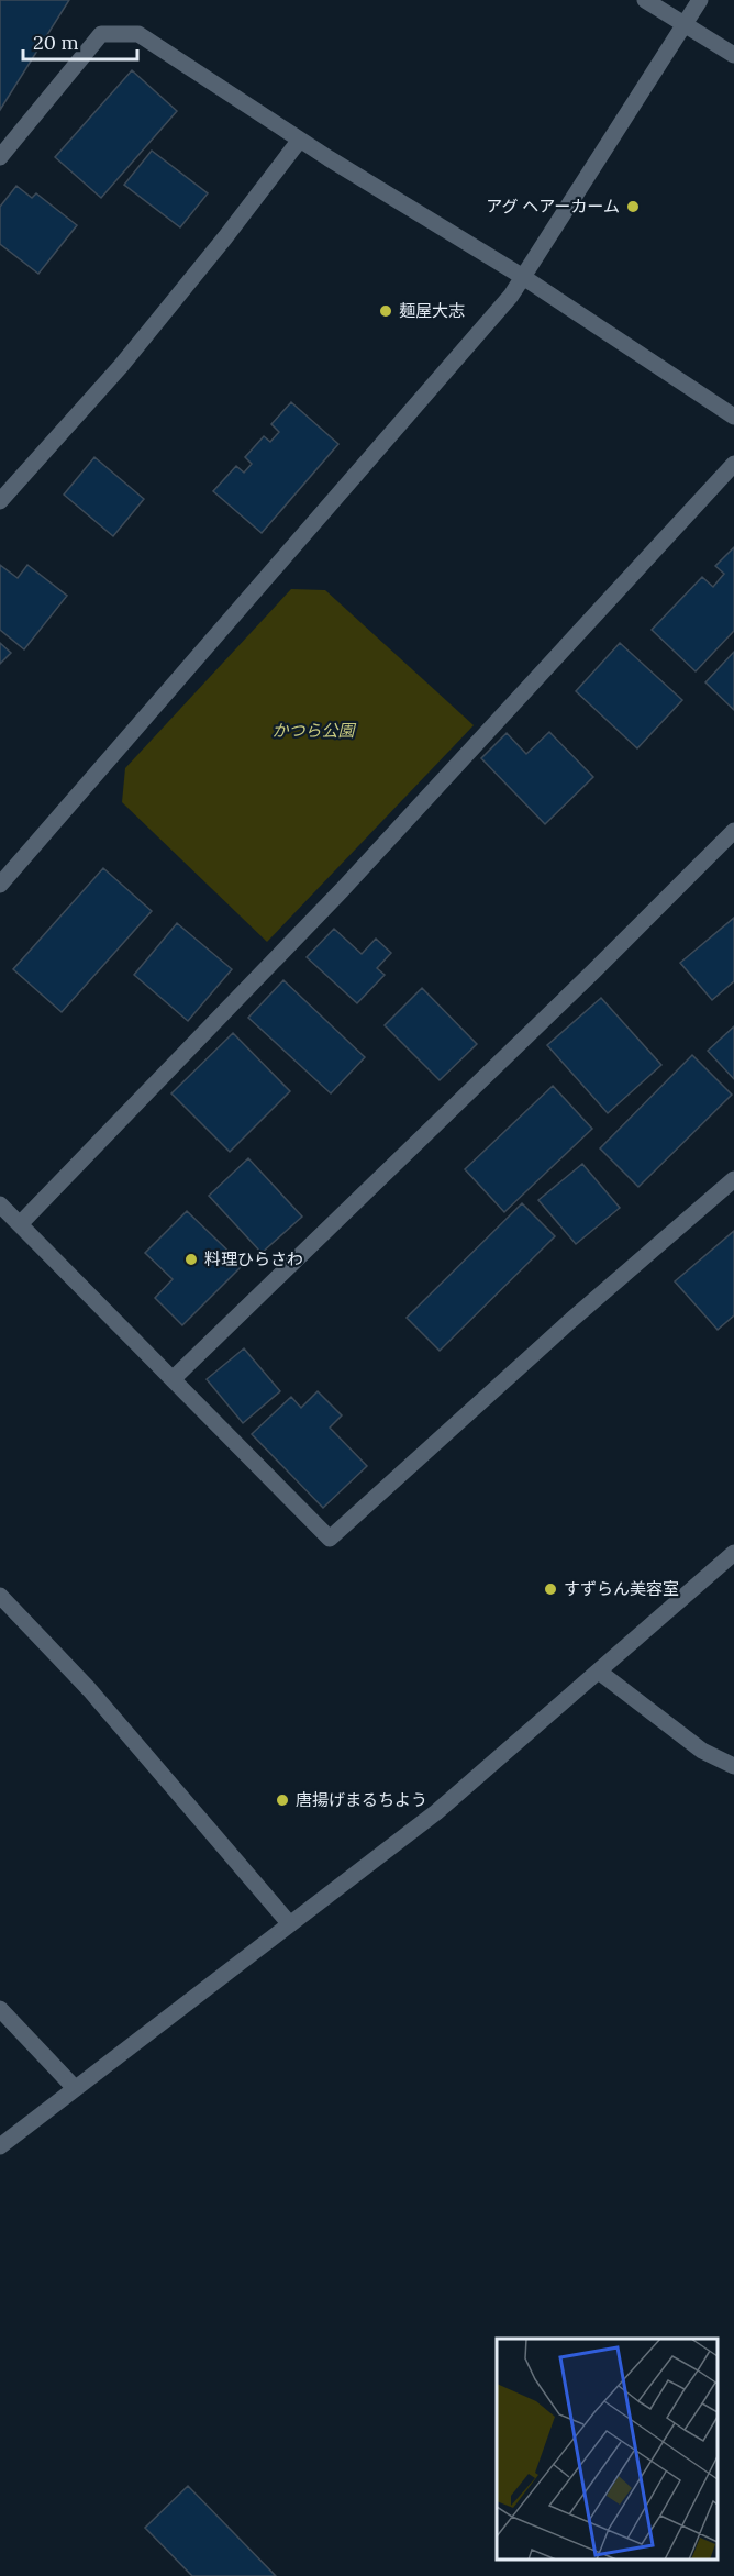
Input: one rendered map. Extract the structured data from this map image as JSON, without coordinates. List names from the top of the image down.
{
  "parks": ["かつら公園"],
  "places": [
    "アグ ヘアーカーム",
    "麺屋大志",
    "料理ひらさわ",
    "すずらん美容室",
    "唐揚げまるちよう"
  ],
  "scale_bar": "20 m"
}
